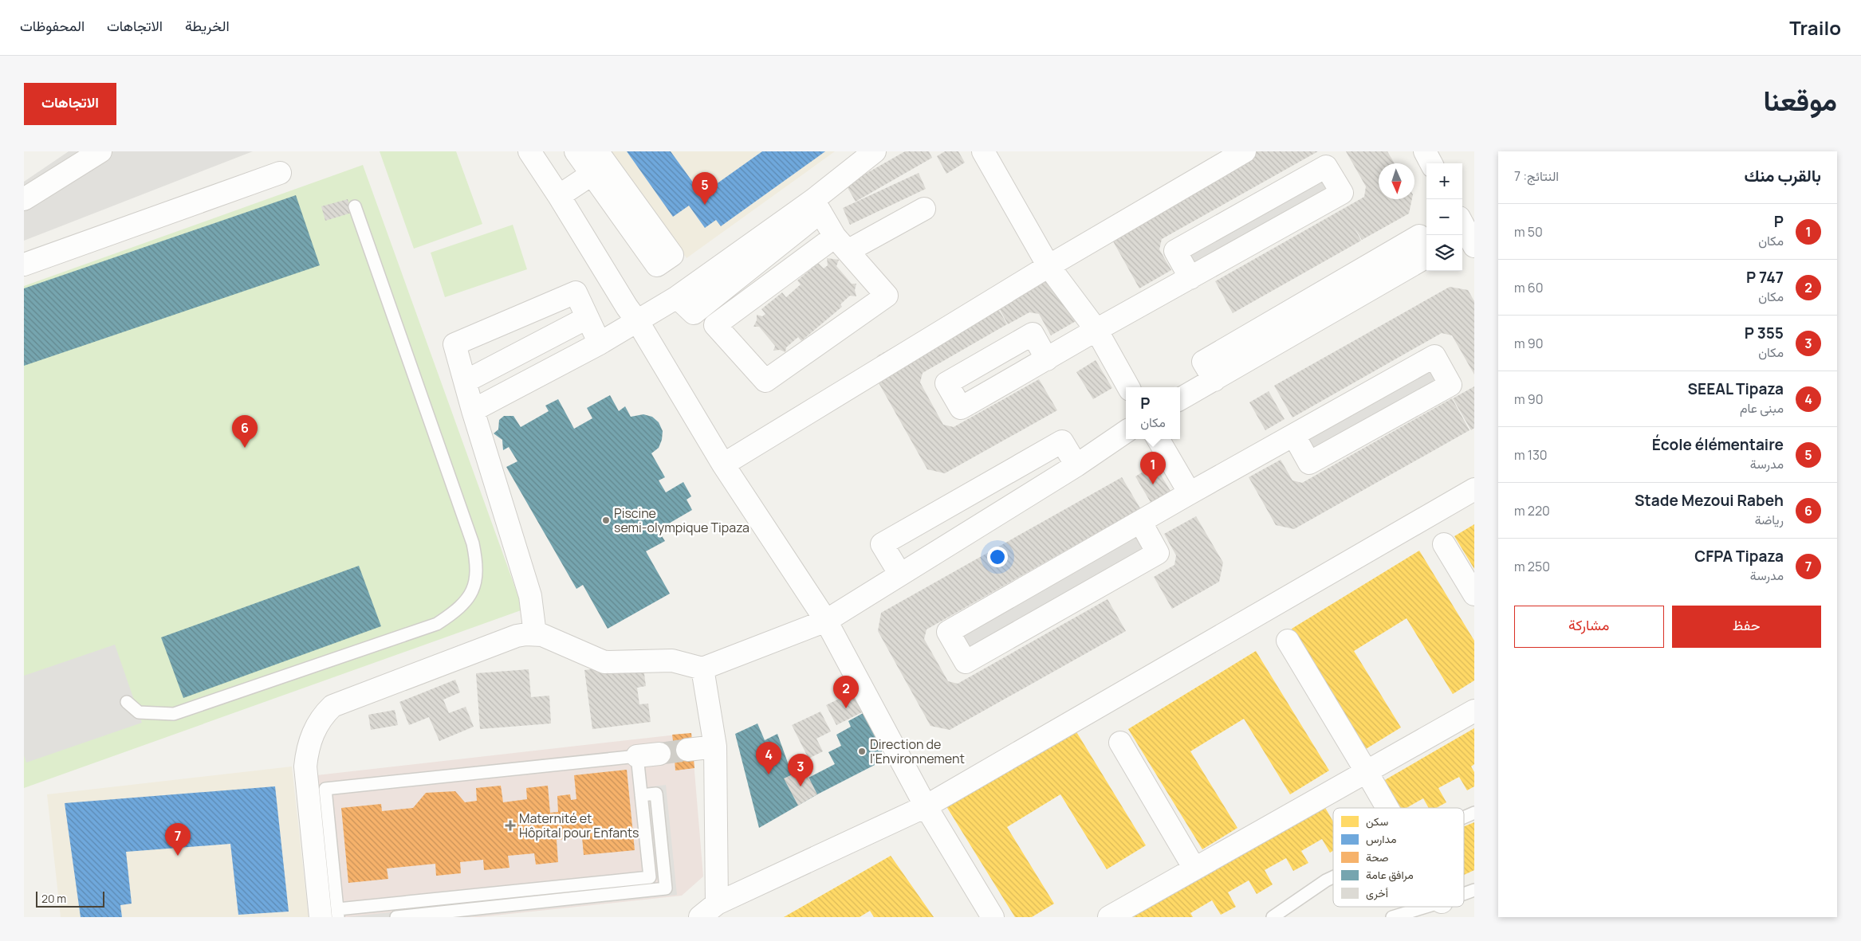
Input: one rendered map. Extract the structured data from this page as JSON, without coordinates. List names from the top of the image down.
{
  "places": {
    "other": ["Piscine semi-olympique Tipaza", "Direction de l'Environnement"],
    "health": ["Maternité et Hôpital pour Enfants"]
  },
  "legend": [
    "سكن",
    "مدارس",
    "صحة",
    "مرافق عامة",
    "أخرى"
  ],
  "scale_bar": "20 m",
  "north": "bottom",
  "page": {
    "header": "Trailo",
    "nav": ["الخريطة", "الاتجاهات", "المحفوظات"],
    "title": "موقعنا",
    "buttons": [
      "الاتجاهات",
      ["حفظ", "مشاركة"]
    ],
    "heading": ["بالقرب منك", "النتائج: 7"],
    "map_buttons": ["+", "−"],
    "pins": [
      "5",
      "6",
      "1",
      "2",
      "4",
      "3",
      "7"
    ],
    "list": [
      {
        "mark": "1",
        "name": "P",
        "note": "مكان",
        "value": "50 m"
      },
      {
        "mark": "2",
        "name": "P 747",
        "note": "مكان",
        "value": "60 m"
      },
      {
        "mark": "3",
        "name": "P 355",
        "note": "مكان",
        "value": "90 m"
      },
      {
        "mark": "4",
        "name": "SEEAL Tipaza",
        "note": "مبنى عام",
        "value": "90 m"
      },
      {
        "mark": "5",
        "name": "École élémentaire",
        "note": "مدرسة",
        "value": "130 m"
      },
      {
        "mark": "6",
        "name": "Stade Mezoui Rabeh",
        "note": "رياضة",
        "value": "220 m"
      },
      {
        "mark": "7",
        "name": "CFPA Tipaza",
        "note": "مدرسة",
        "value": "250 m"
      }
    ],
    "popup": ["P", "مكان"],
    "scale": "20 m"
  }
}
